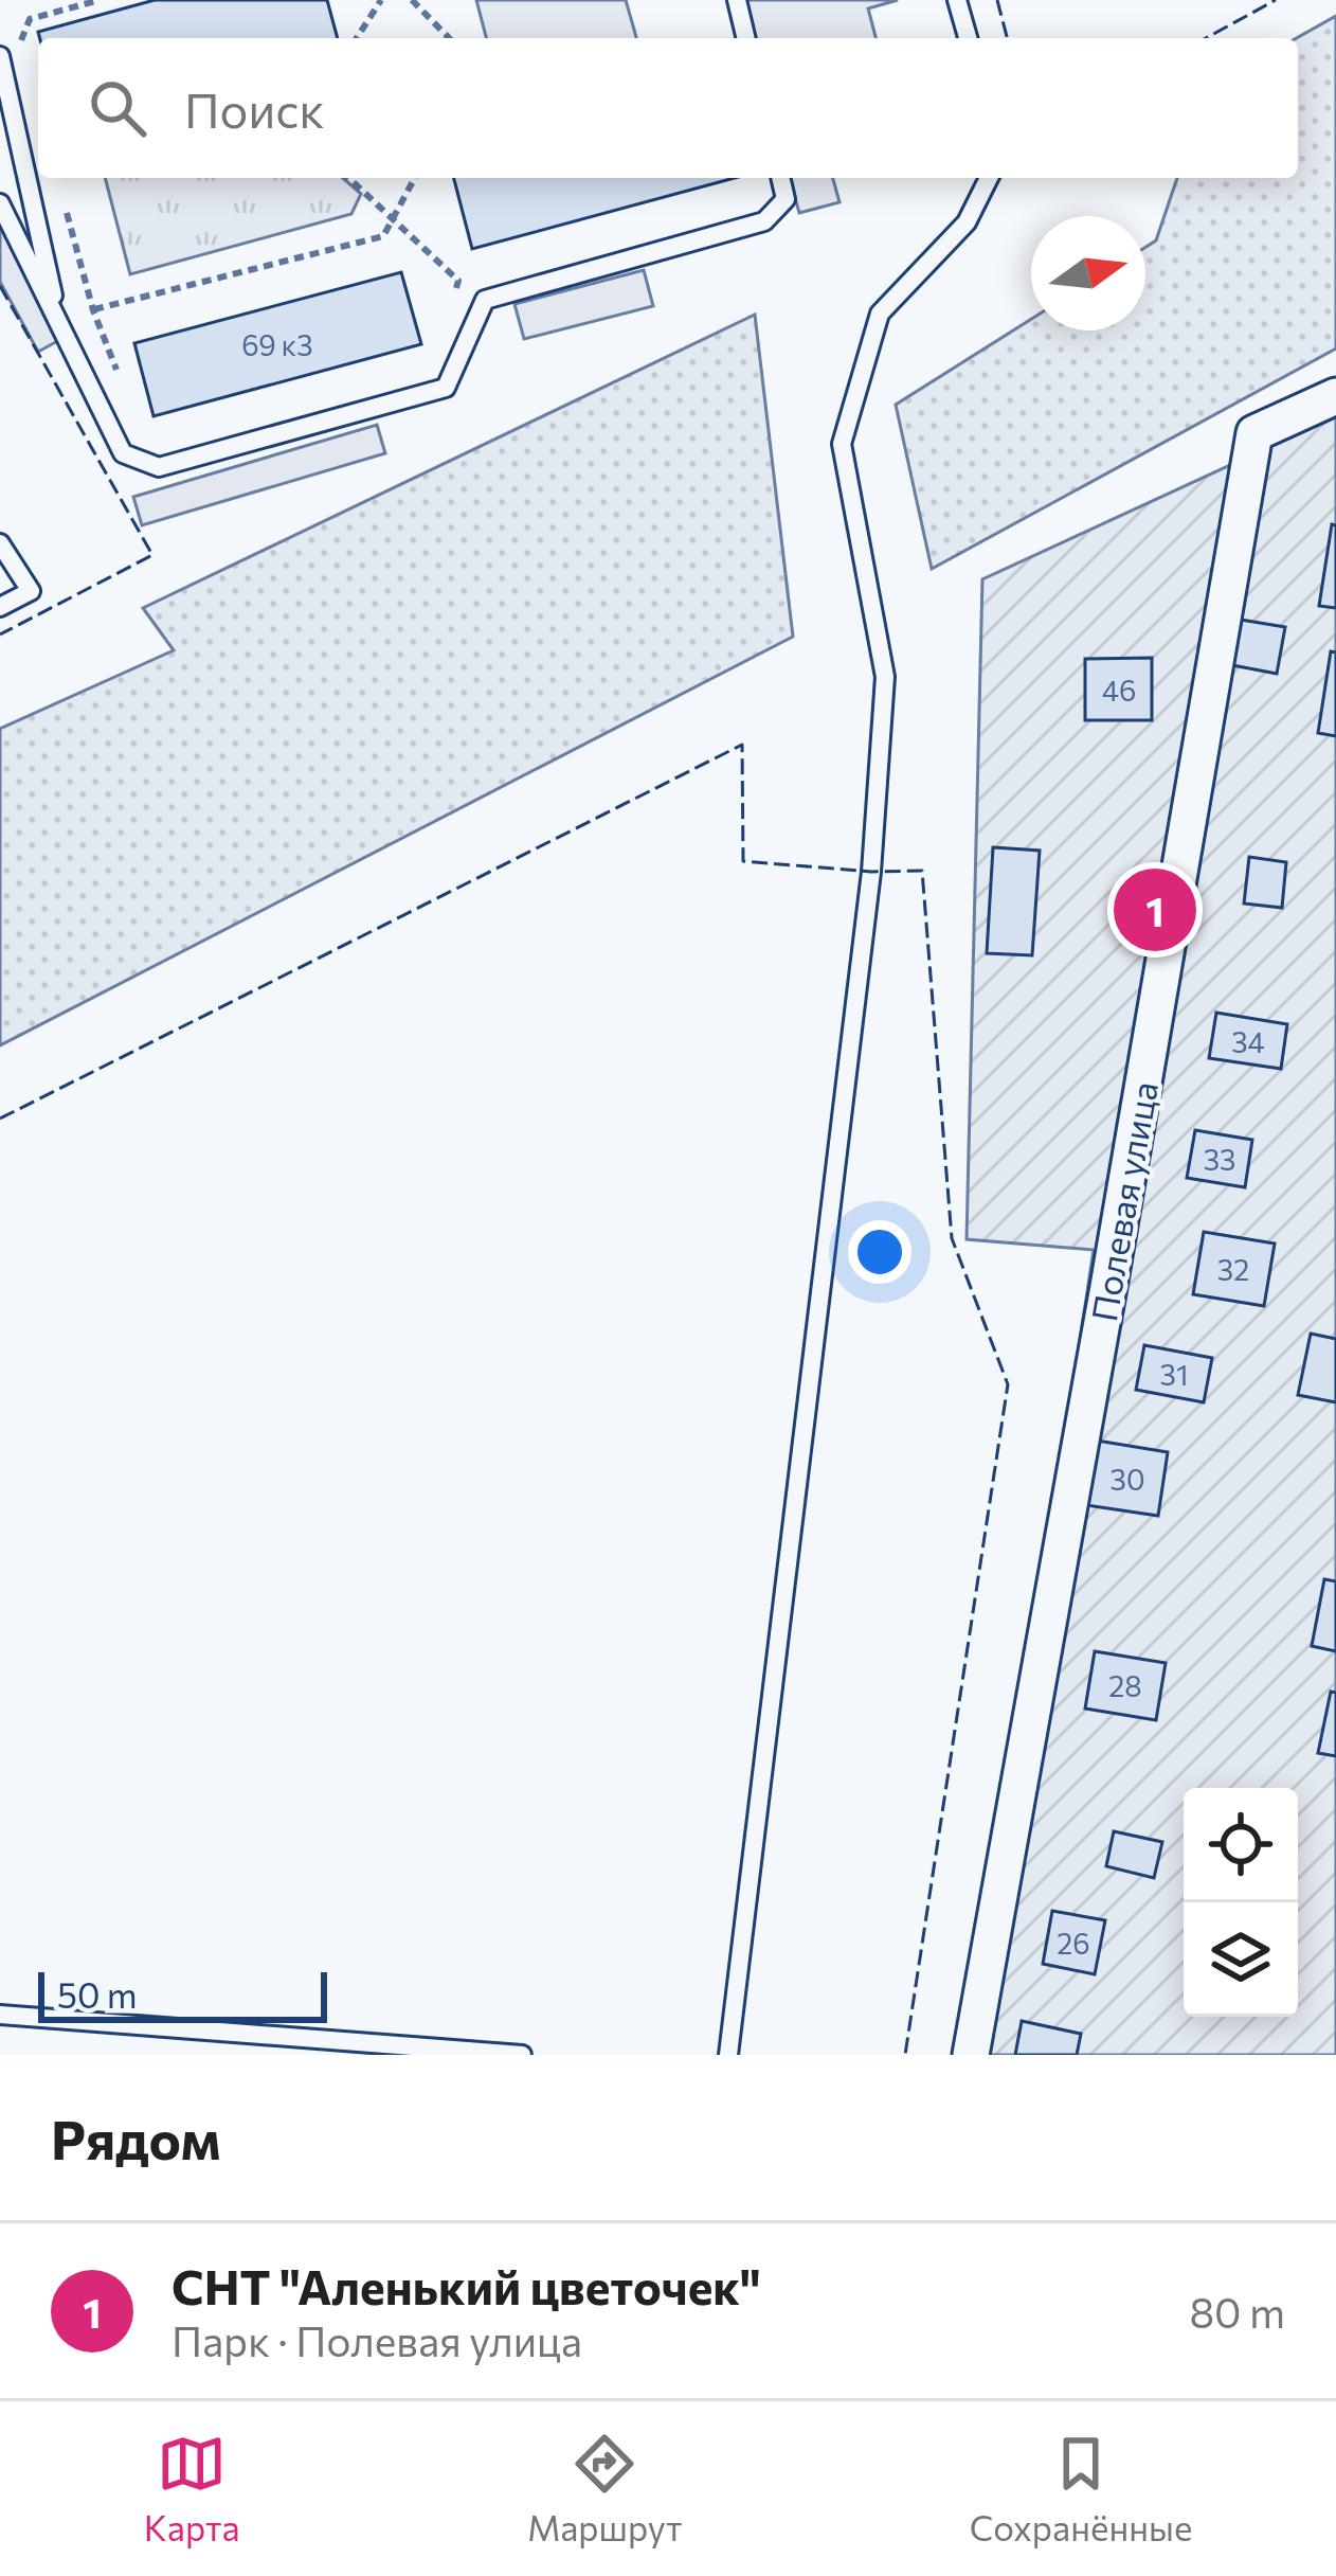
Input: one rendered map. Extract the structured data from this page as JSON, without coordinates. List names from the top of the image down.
{
  "streets": {
    "street": ["Полевая улица"]
  },
  "house_numbers": [
    "69 к3",
    "46",
    "34",
    "33",
    "32",
    "31",
    "30",
    "28",
    "26"
  ],
  "scale_bar": "50 m",
  "north": "right",
  "page": {
    "search": "Поиск",
    "pins": "1",
    "scale": "50 m",
    "heading": "Рядом",
    "list": [
      {
        "mark": "1",
        "name": "СНТ \"Аленький цветочек\"",
        "note": "Парк · Полевая улица",
        "value": "80 m"
      }
    ],
    "nav": ["Карта", "Маршрут", "Сохранённые"]
  }
}
